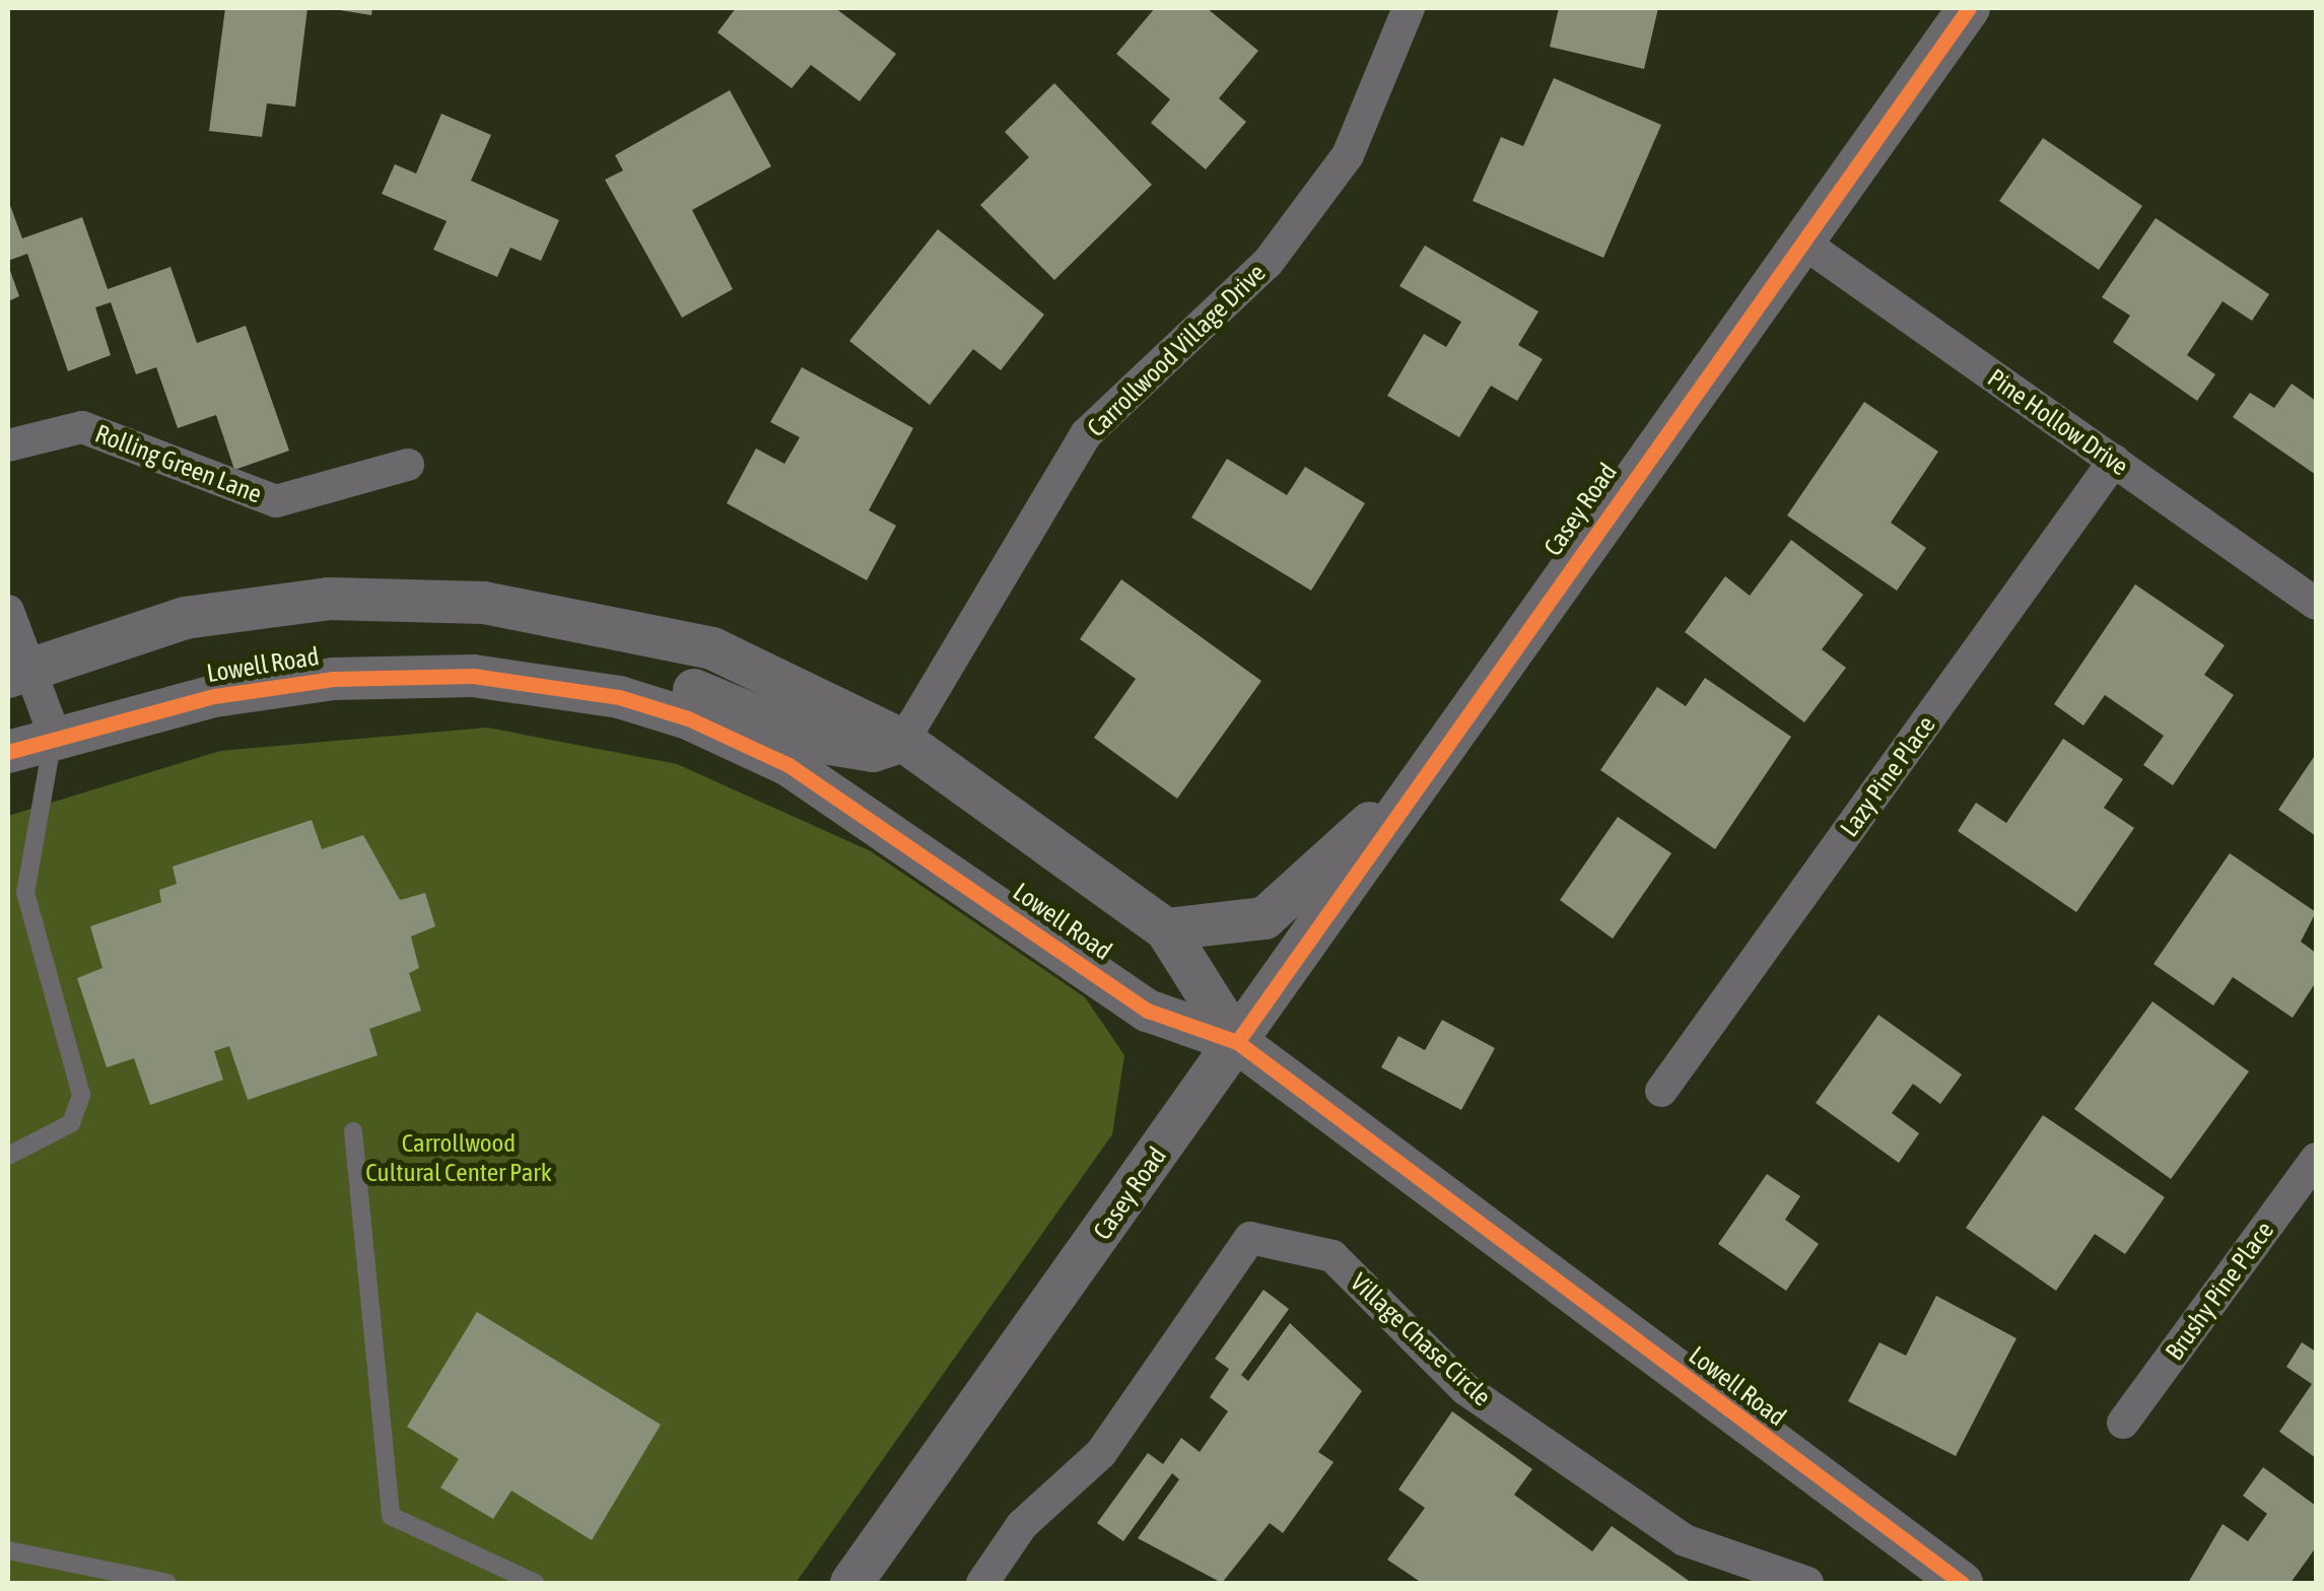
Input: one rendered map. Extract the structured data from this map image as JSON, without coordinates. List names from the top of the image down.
{
  "streets": {
    "street": [
      "Carrollwood Village Drive",
      "Pine Hollow Drive",
      "Rolling Green Lane",
      "Casey Road",
      "Lowell Road",
      "Lazy Pine Place",
      "Brushy Pine Place",
      "Village Chase Circle"
    ]
  },
  "crossings": [
    ["Carrollwood Village Drive", "Lowell Road"],
    ["Pine Hollow Drive", "Casey Road"],
    ["Pine Hollow Drive", "Lazy Pine Place"],
    ["Casey Road", "Lowell Road"]
  ],
  "parks": ["Carrollwood Cultural Center Park"]
}
